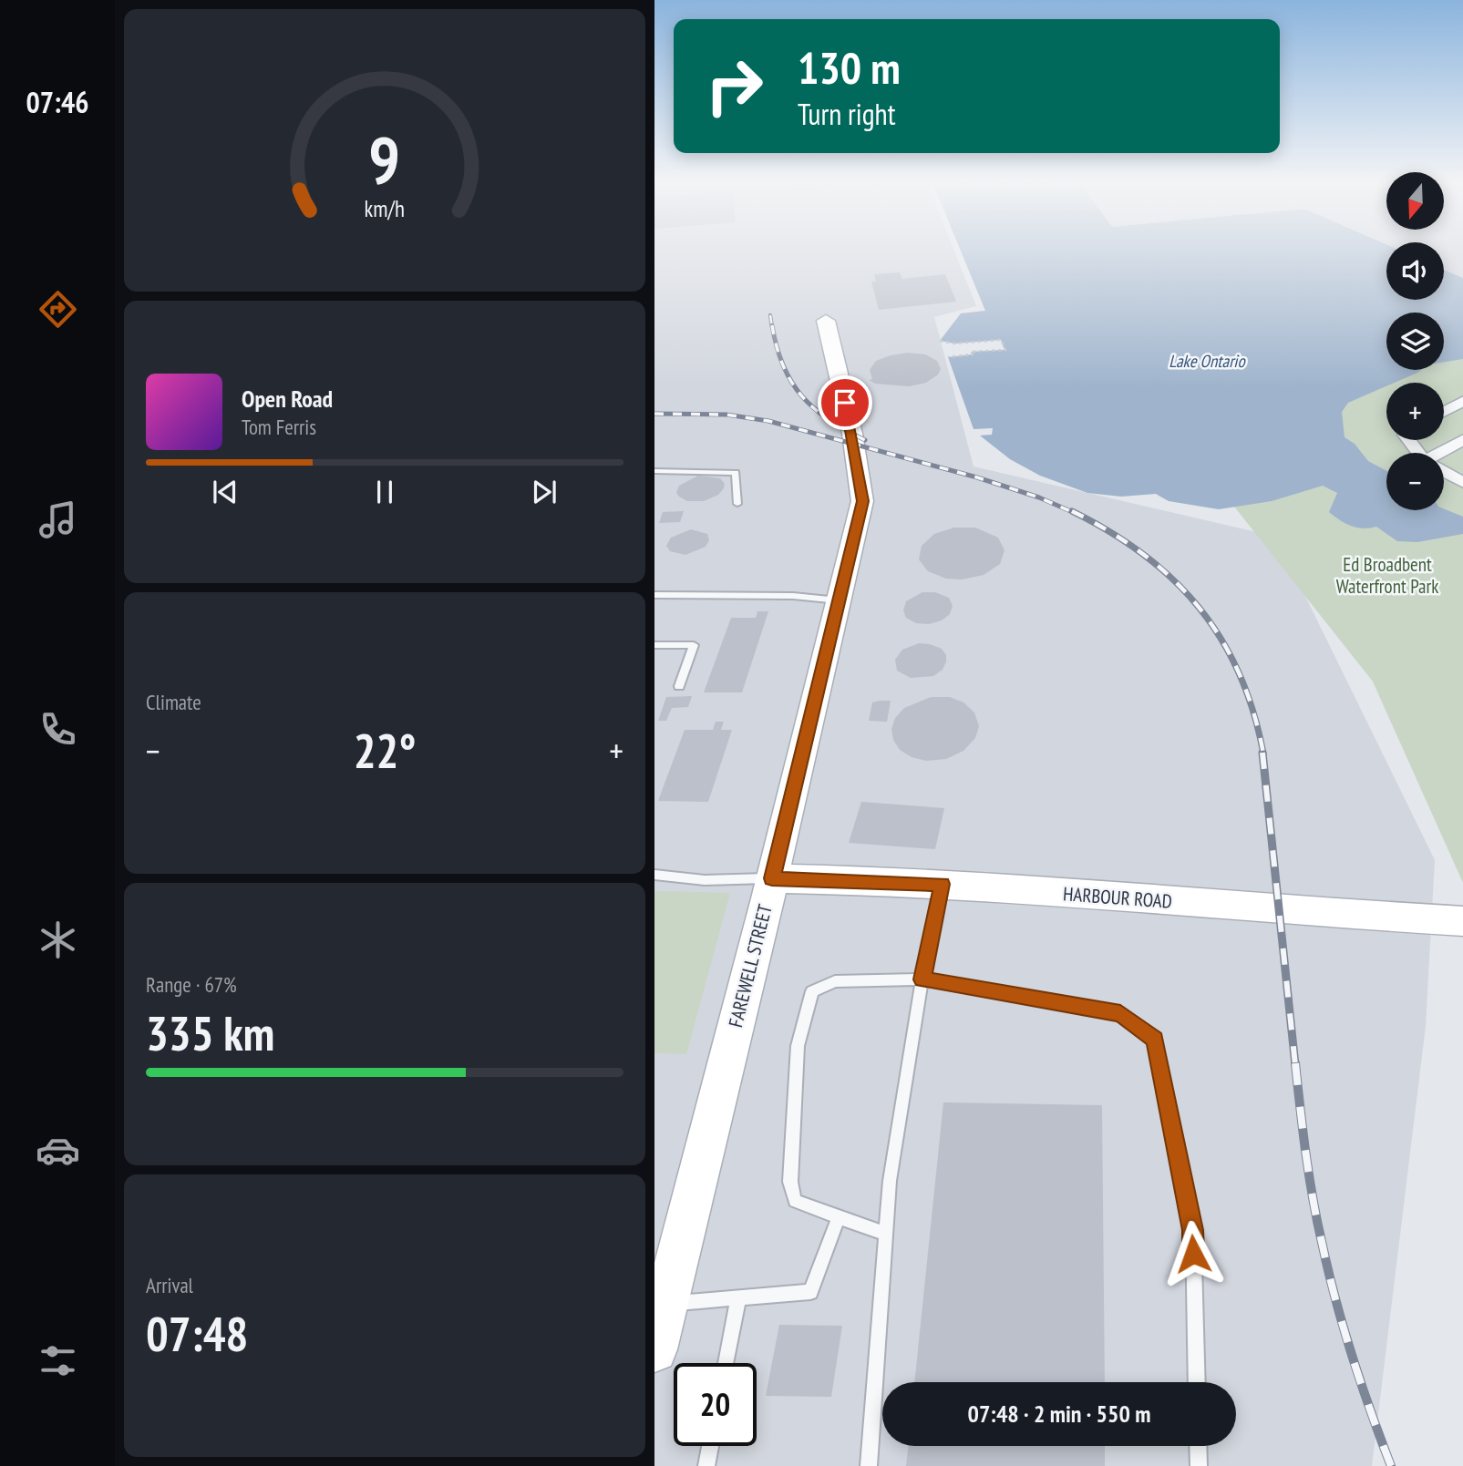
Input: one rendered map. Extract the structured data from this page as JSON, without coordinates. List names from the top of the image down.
{
  "streets": {
    "street": ["HARBOUR ROAD", "FAREWELL STREET"]
  },
  "crossings": [
    ["HARBOUR ROAD", "FAREWELL STREET"]
  ],
  "water": ["Lake Ontario"],
  "parks": ["Ed Broadbent Waterfront Park"],
  "north": "bottom",
  "page": {
    "tabs": "07:46",
    "turn": ["130 m", "Turn right"],
    "map_buttons": ["+", "−"],
    "song": ["Open Road", "Tom Ferris"],
    "tile": [
      "Climate",
      ["Range · 67%", "335 km"],
      ["Arrival", "07:48"]
    ],
    "heat": ["−", "22°", "+"],
    "limit": "20",
    "trip": "07:48 · 2 min · 550 m",
    "gauge": ["9", "km/h"]
  }
}
